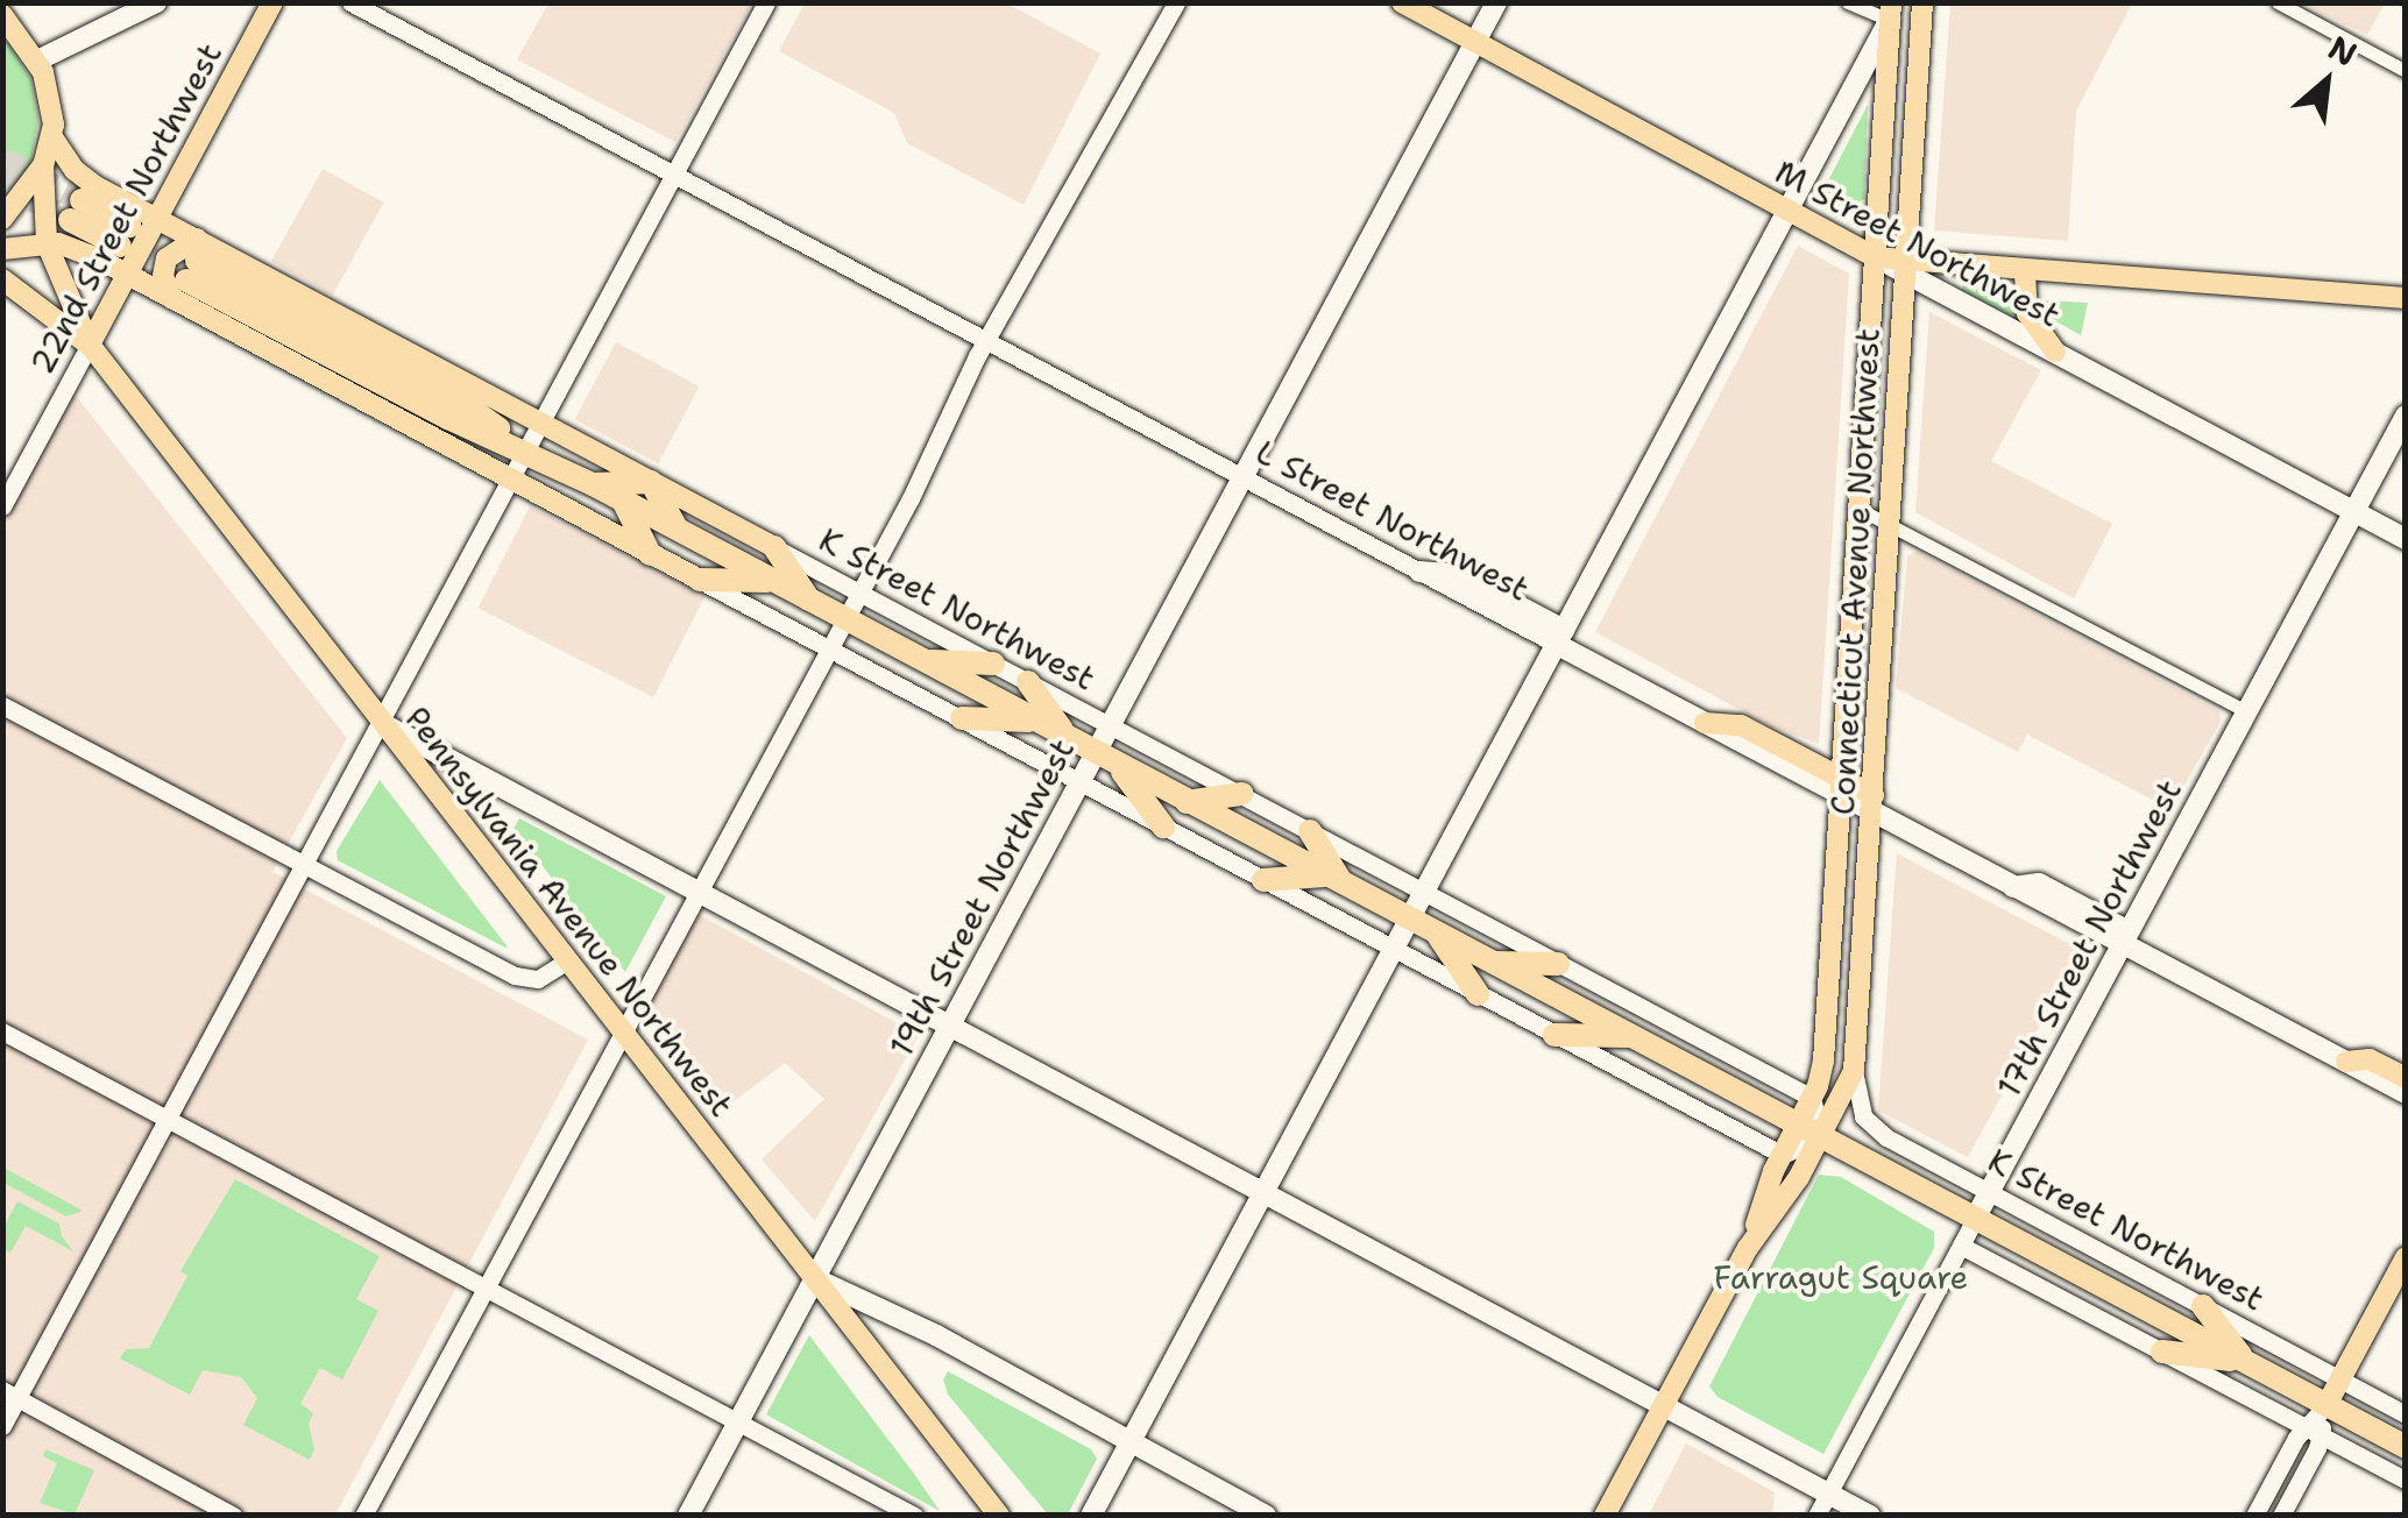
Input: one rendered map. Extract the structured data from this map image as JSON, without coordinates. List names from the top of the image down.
{
  "streets": {
    "highway": ["K Street Northwest"],
    "main road": [
      "22nd Street Northwest",
      "M Street Northwest",
      "Connecticut Avenue Northwest",
      "19th Street Northwest",
      "Pennsylvania Avenue Northwest",
      "17th Street Northwest"
    ],
    "street": ["L Street Northwest"]
  },
  "crossings": [
    ["22nd Street Northwest", "K Street Northwest"],
    ["22nd Street Northwest", "Pennsylvania Avenue Northwest"],
    ["M Street Northwest", "Connecticut Avenue Northwest"],
    ["M Street Northwest", "19th Street Northwest"],
    ["M Street Northwest", "17th Street Northwest"],
    ["L Street Northwest", "19th Street Northwest"],
    ["Connecticut Avenue Northwest", "K Street Northwest"],
    ["K Street Northwest", "19th Street Northwest"],
    ["K Street Northwest", "Pennsylvania Avenue Northwest"],
    ["K Street Northwest", "17th Street Northwest"],
    ["19th Street Northwest", "Pennsylvania Avenue Northwest"]
  ],
  "parks": ["Farragut Square"],
  "north": "top right"
}
